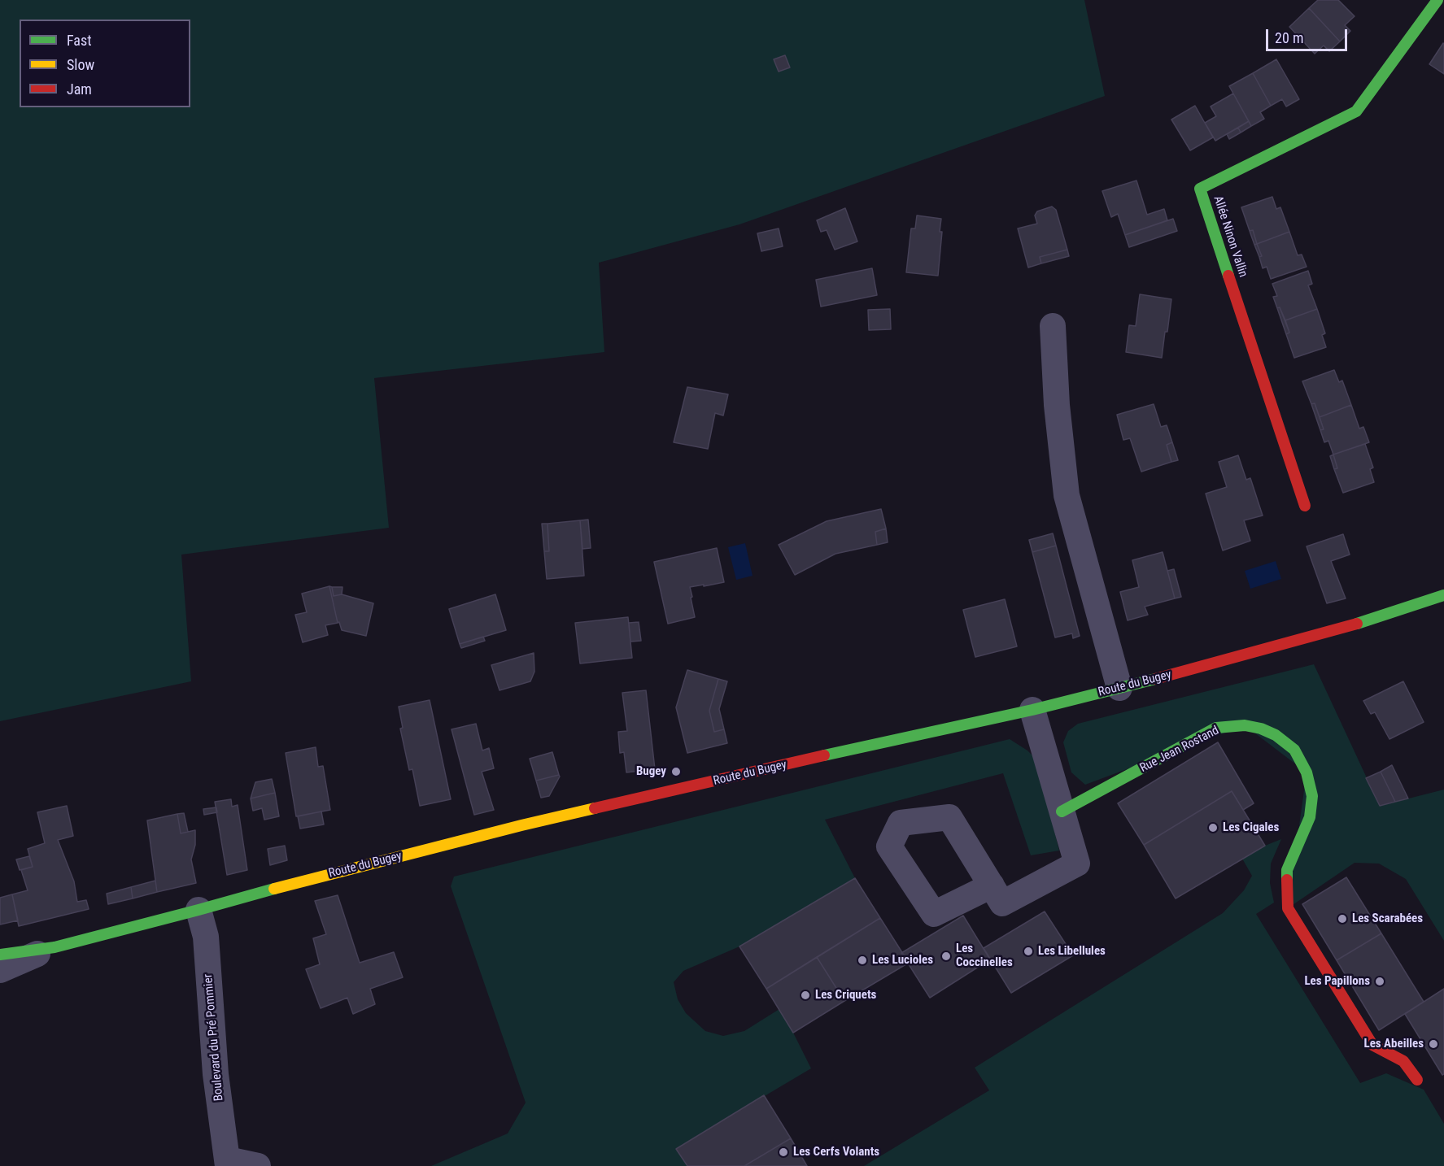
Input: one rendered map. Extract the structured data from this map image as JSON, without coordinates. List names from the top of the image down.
{
  "streets": {
    "street": [
      "Allée Ninon Vallin",
      "Route du Bugey",
      "Rue Jean Rostand",
      "Boulevard du Pré Pommier"
    ]
  },
  "crossings": [
    ["Route du Bugey", "Boulevard du Pré Pommier"]
  ],
  "places": [
    "Bugey",
    "Les Cigales",
    "Les Scarabées",
    "Les Libellules",
    "Les Coccinelles",
    "Les Lucioles",
    "Les Papillons",
    "Les Criquets",
    "Les Abeilles",
    "Les Cerfs Volants"
  ],
  "legend": ["Fast", "Slow", "Jam"],
  "scale_bar": "20 m"
}
